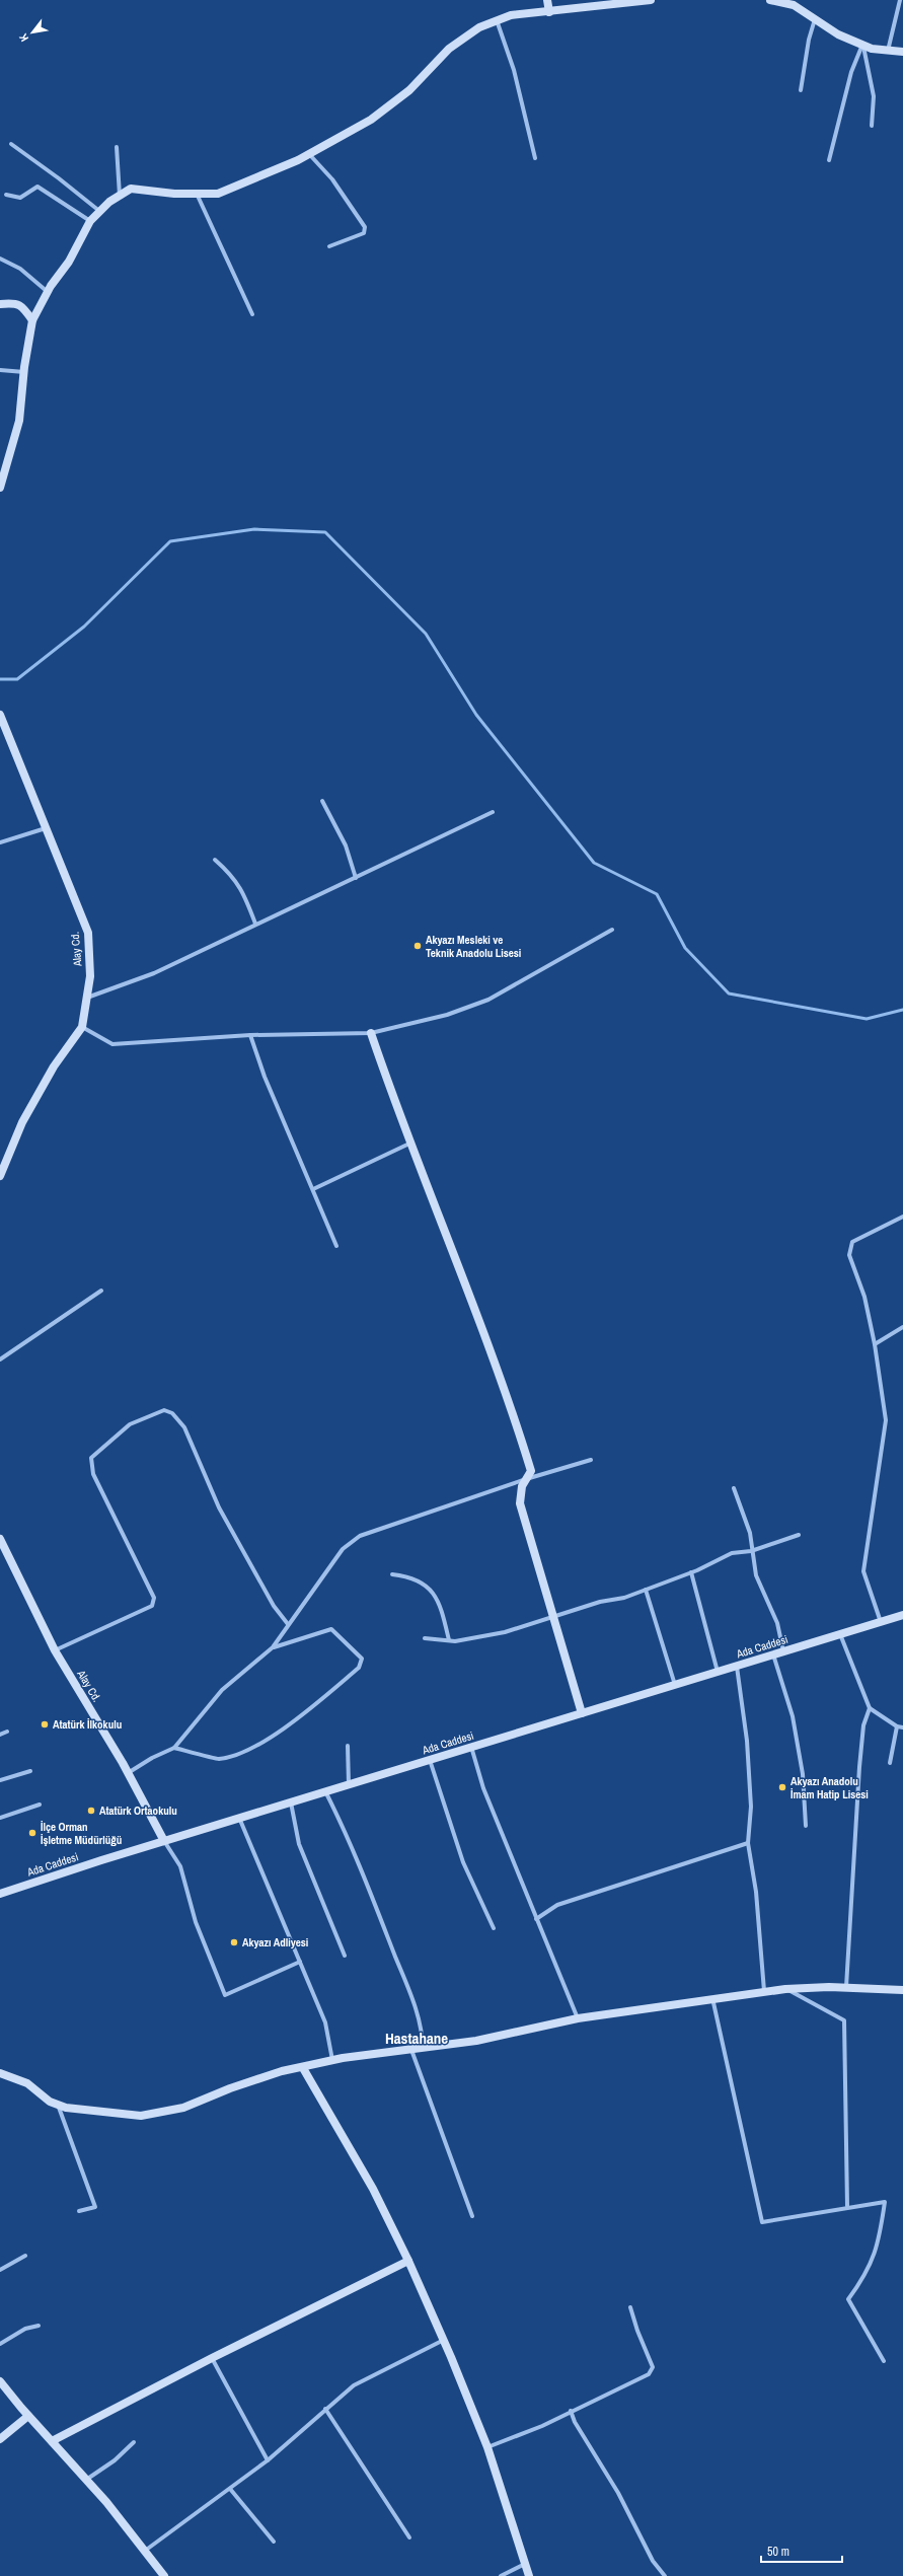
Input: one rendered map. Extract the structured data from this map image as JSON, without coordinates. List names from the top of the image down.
{
  "streets": {
    "street": ["Alay Cd.", "Ada Caddesi"]
  },
  "crossings": [
    ["Alay Cd.", "Ada Caddesi"]
  ],
  "districts": ["Hastahane"],
  "places": [
    "Akyazı Mesleki ve Teknik Anadolu Lisesi",
    "Atatürk İlkokulu",
    "Akyazı Anadolu İmam Hatip Lisesi",
    "Atatürk Ortaokulu",
    "İlçe Orman İşletme Müdürlüğü",
    "Akyazı Adliyesi"
  ],
  "scale_bar": "50 m",
  "north": "bottom left"
}
